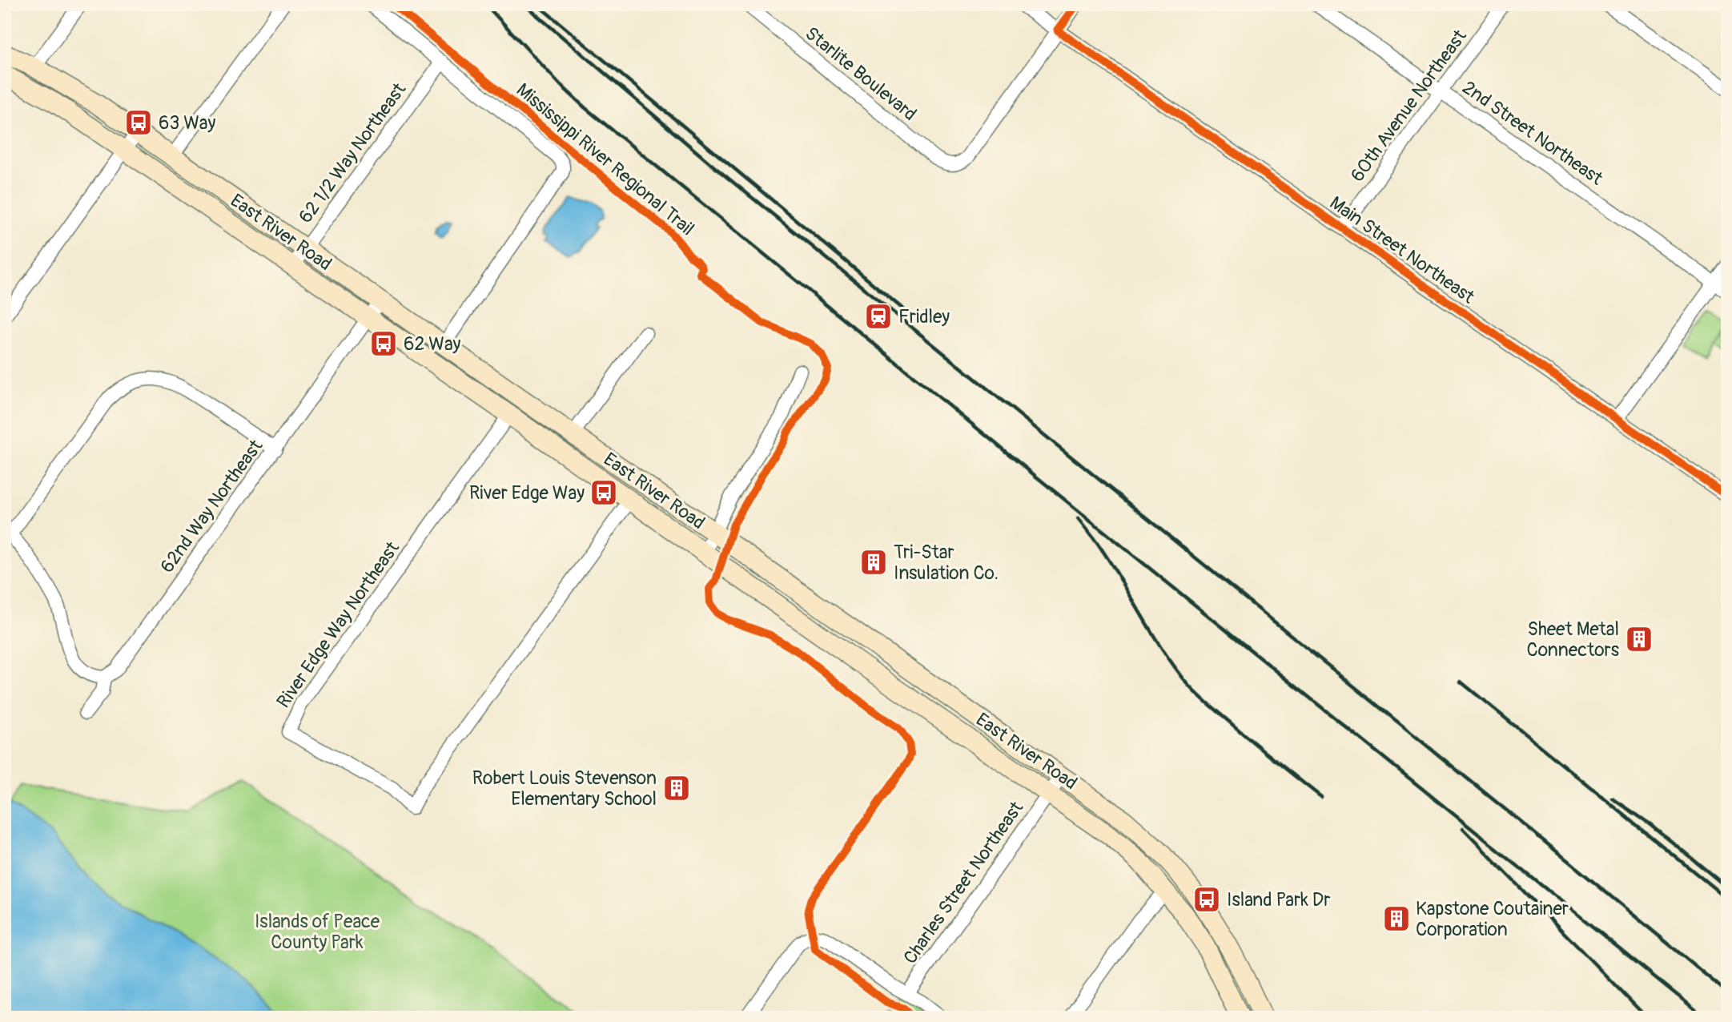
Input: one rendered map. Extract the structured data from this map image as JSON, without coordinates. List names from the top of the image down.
{
  "streets": {
    "main road": ["East River Road"],
    "street": [
      "Starlite Boulevard",
      "60th Avenue Northeast",
      "2nd Street Northeast",
      "62 1/2 Way Northeast",
      "Main Street Northeast",
      "62nd Way Northeast",
      "River Edge Way Northeast",
      "Charles Street Northeast"
    ],
    "cycle path": ["Mississippi River Regional Trail"]
  },
  "crossings": [
    ["Starlite Boulevard", "Main Street Northeast"],
    ["60th Avenue Northeast", "2nd Street Northeast"],
    ["60th Avenue Northeast", "Main Street Northeast"],
    ["62 1/2 Way Northeast", "East River Road"],
    ["East River Road", "62nd Way Northeast"],
    ["East River Road", "River Edge Way Northeast"],
    ["East River Road", "Charles Street Northeast"]
  ],
  "parks": ["Islands of Peace County Park"],
  "places": {
    "bus stop": [
      "63 Way",
      "62 Way",
      "River Edge Way",
      "Island Park Dr"
    ],
    "station": ["Fridley"],
    "building": [
      "Tri-Star Insulation Co.",
      "Sheet Metal Connectors",
      "Robert Louis Stevenson Elementary School",
      "Kapstone Coutainer Corporation"
    ]
  }
}
